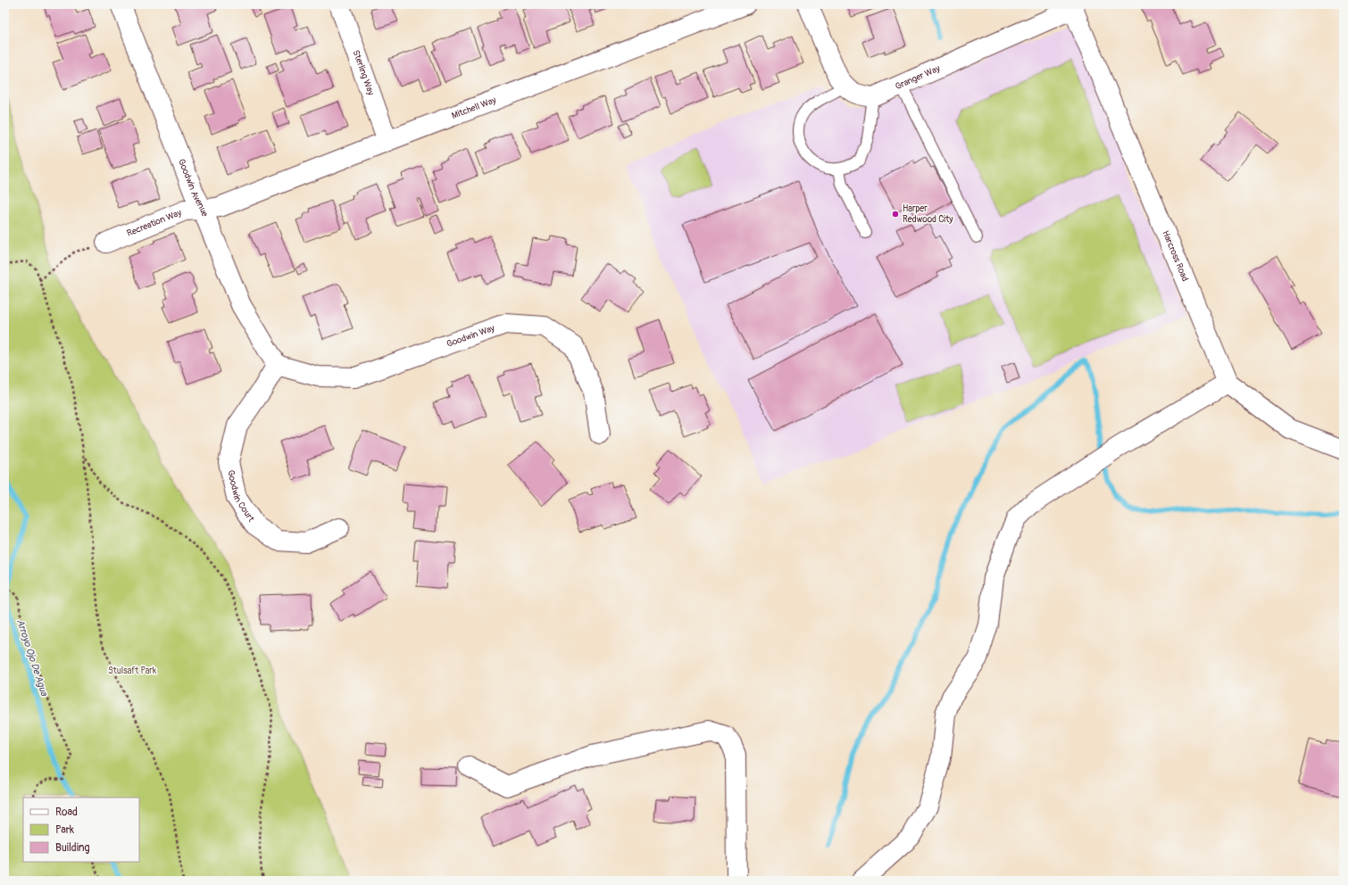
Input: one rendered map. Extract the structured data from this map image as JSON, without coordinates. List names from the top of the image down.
{
  "streets": {
    "street": [
      "Sterling Way",
      "Granger Way",
      "Mitchell Way",
      "Goodwin Avenue",
      "Recreation Way",
      "Harcross Road",
      "Goodwin Way",
      "Goodwin Court"
    ]
  },
  "crossings": [
    ["Sterling Way", "Mitchell Way"],
    ["Granger Way", "Harcross Road"],
    ["Mitchell Way", "Goodwin Avenue"],
    ["Mitchell Way", "Recreation Way"],
    ["Goodwin Avenue", "Recreation Way"],
    ["Goodwin Avenue", "Goodwin Way"],
    ["Goodwin Avenue", "Goodwin Court"],
    ["Goodwin Way", "Goodwin Court"]
  ],
  "water": ["Arroyo Ojo De Agua"],
  "parks": ["Stulsaft Park"],
  "places": ["Harper Redwood City"],
  "legend": ["Road", "Park", "Building"]
}
